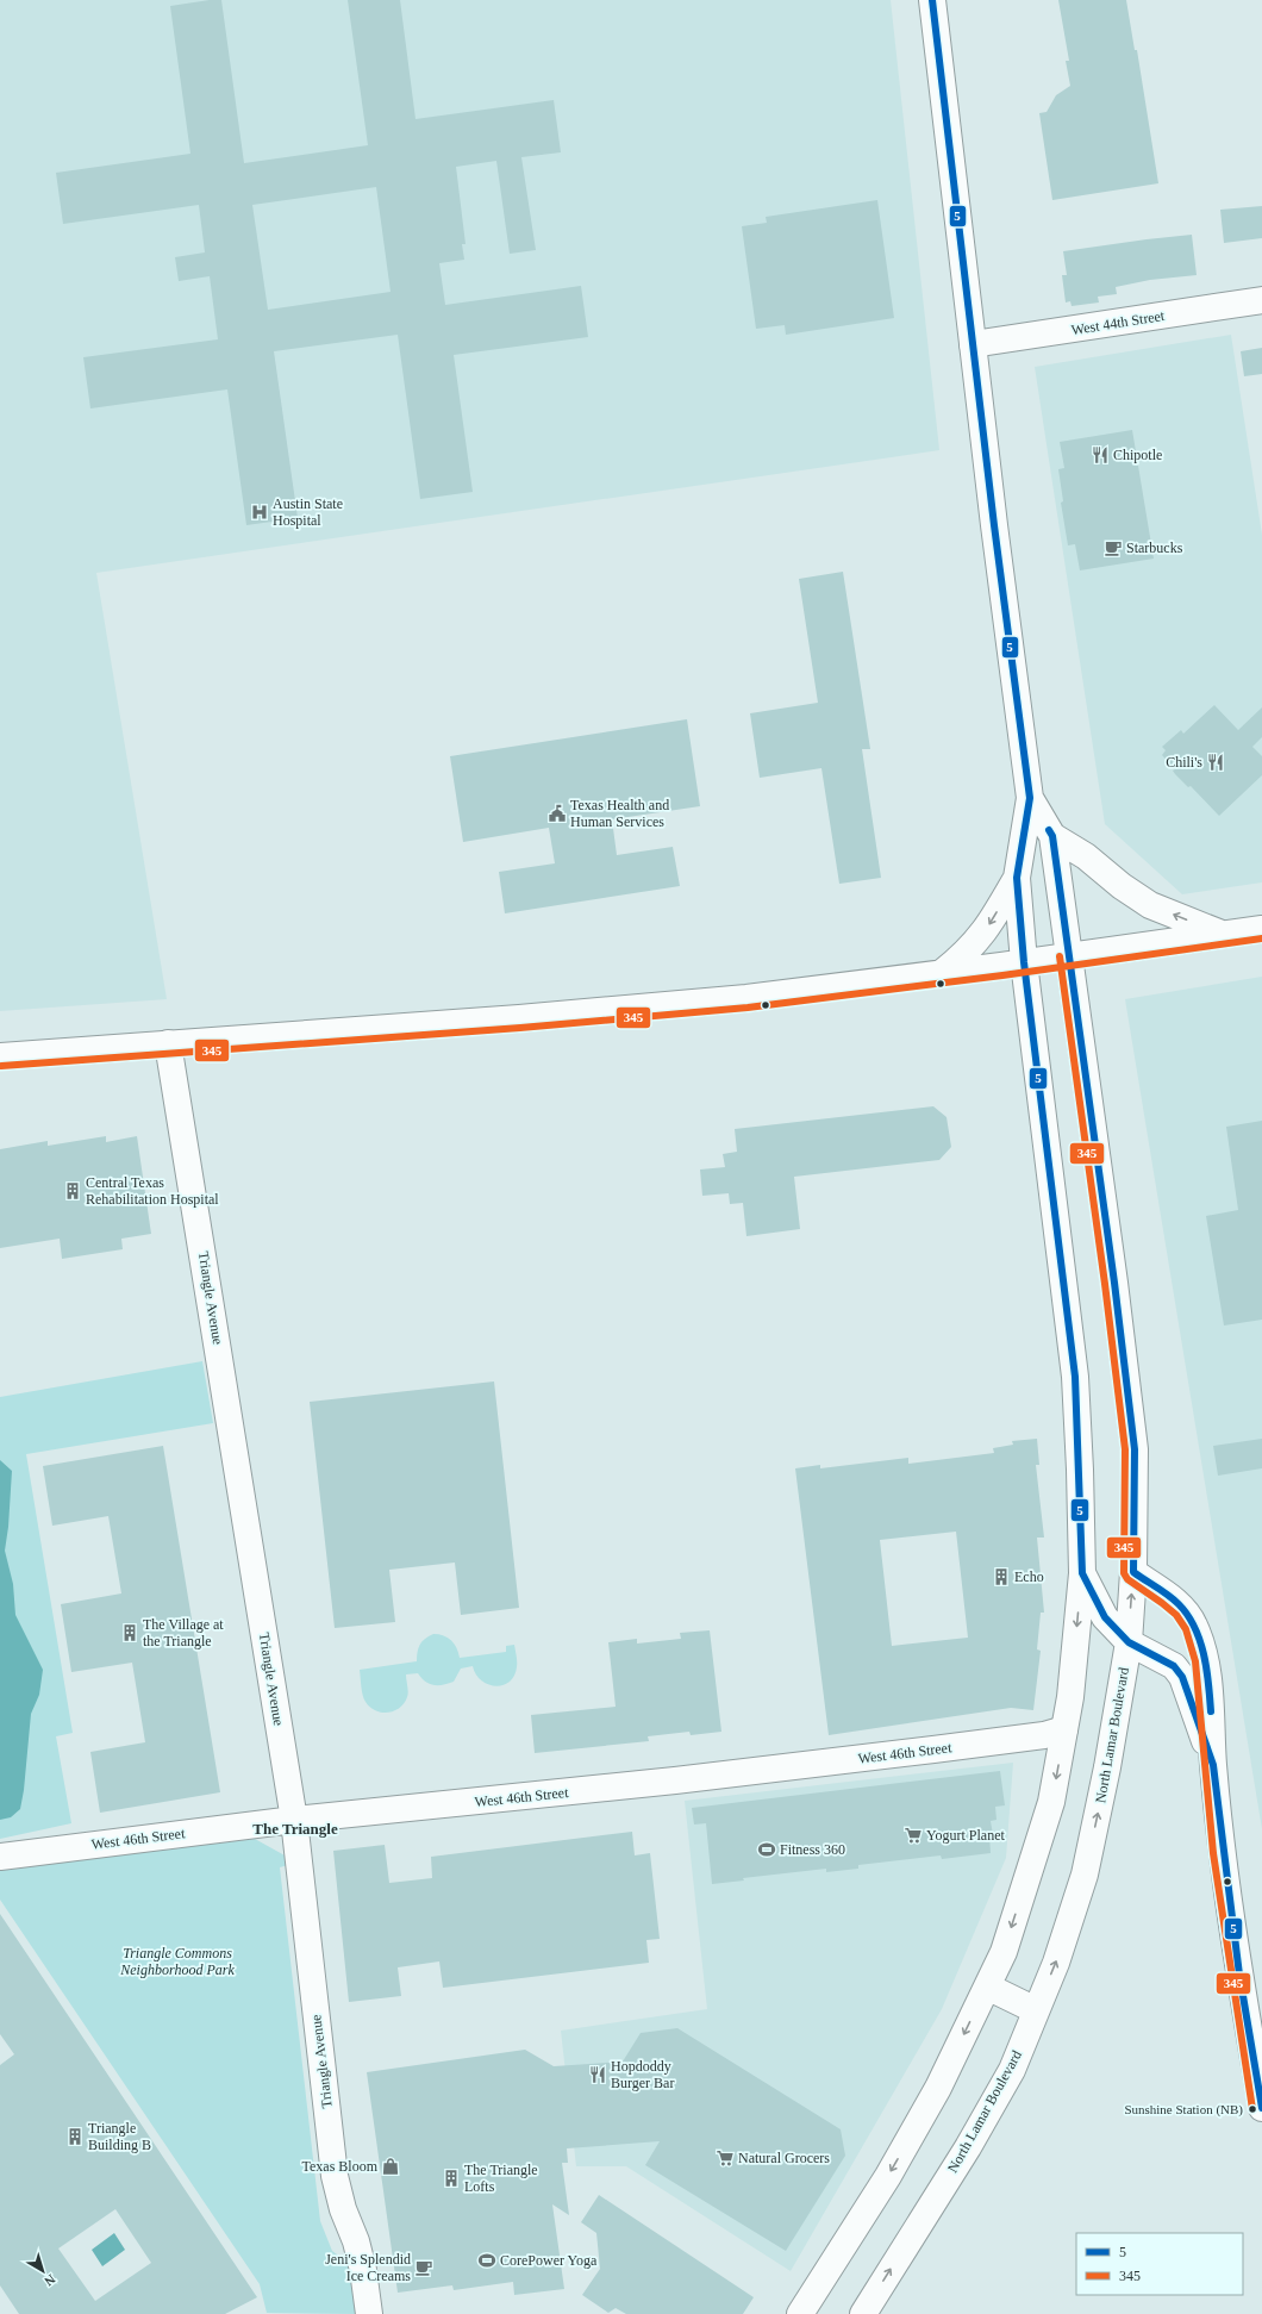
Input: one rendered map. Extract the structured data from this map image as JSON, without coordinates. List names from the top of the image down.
{
  "streets": {
    "main road": [
      "West 44th Street",
      "Triangle Avenue",
      "North Lamar Boulevard",
      "West 46th Street"
    ]
  },
  "crossings": [
    ["West 44th Street", "North Lamar Boulevard"],
    ["Triangle Avenue", "West 46th Street"],
    ["North Lamar Boulevard", "West 46th Street"]
  ],
  "districts": ["The Triangle"],
  "parks": ["Triangle Commons Neighborhood Park"],
  "places": {
    "restaurant": ["Chipotle", "Chili's", "Hopdoddy Burger Bar"],
    "hospital": ["Austin State Hospital"],
    "cafe": ["Starbucks", "Jeni's Splendid Ice Creams"],
    "public building": ["Texas Health and Human Services"],
    "building": [
      "Central Texas Rehabilitation Hospital",
      "Echo",
      "The Village at the Triangle",
      "Triangle Building B",
      "The Triangle Lofts"
    ],
    "supermarket": ["Yogurt Planet", "Natural Grocers"],
    "sports": ["Fitness 360", "CorePower Yoga"],
    "other": ["Sunshine Station (NB)"],
    "shop": ["Texas Bloom"]
  },
  "lines": ["transit line 5", "transit line 345"],
  "legend": ["5", "345"],
  "north": "bottom right"
}
